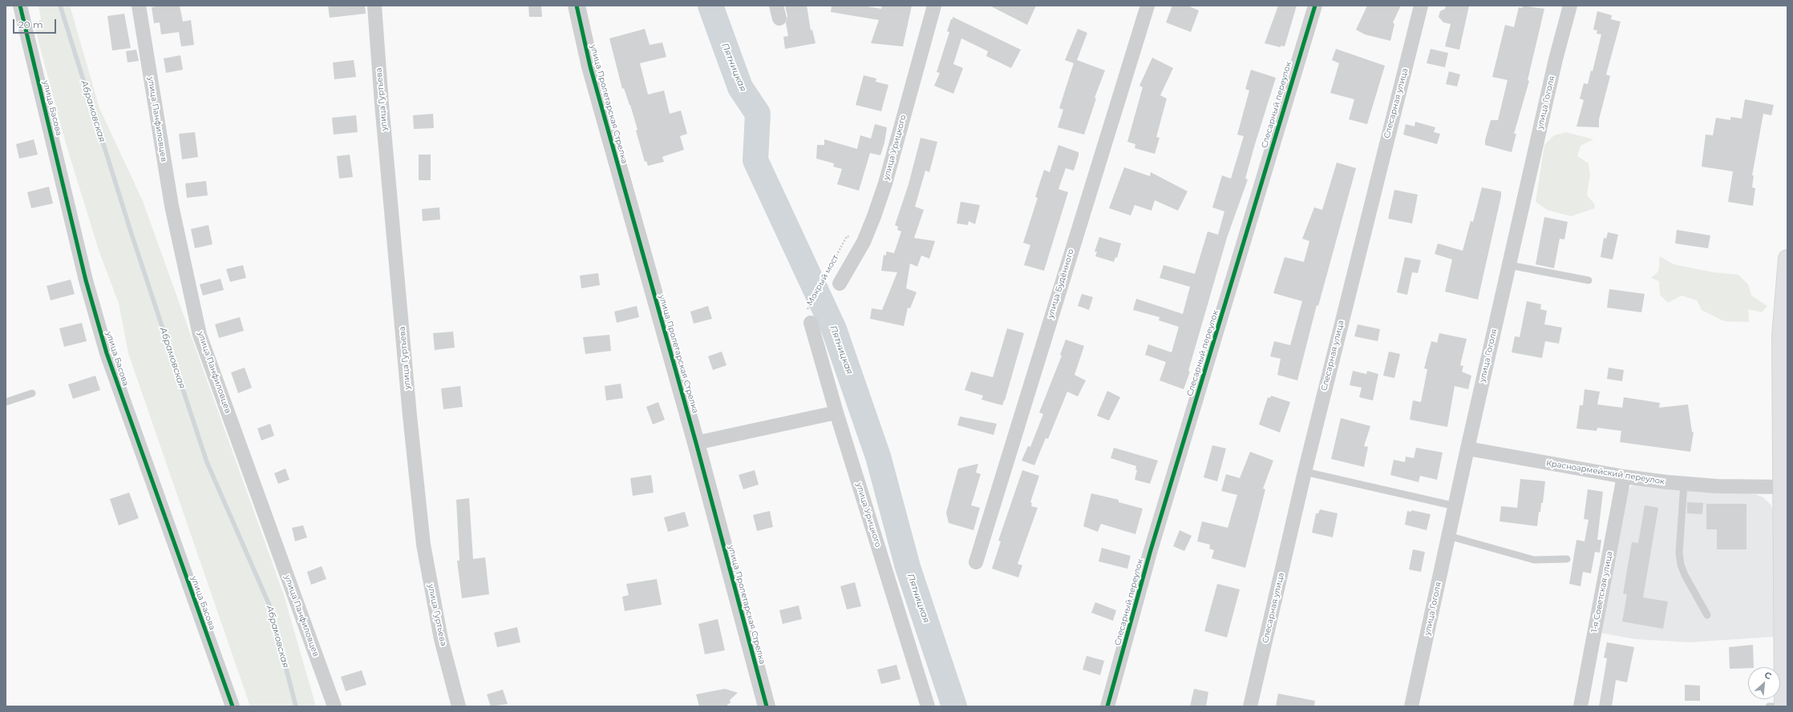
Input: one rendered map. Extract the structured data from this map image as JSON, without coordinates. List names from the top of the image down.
{
  "streets": {
    "street": [
      "улица Гуртьева",
      "улица Гоголя",
      "Слесарная улица",
      "улица Пролетарская Стрелка",
      "Слесарный переулок",
      "улица Басова",
      "улица Панфиловцев",
      "улица Урицкого",
      "улица Будённого",
      "Красноармейский переулок",
      "1-я Советская улица"
    ],
    "path": ["Мокрый мост"]
  },
  "crossings": [
    ["улица Гоголя", "Красноармейский переулок"],
    ["улица Урицкого", "Мокрый мост"],
    ["Красноармейский переулок", "1-я Советская улица"]
  ],
  "water": ["Пятницкая", "Абрамовская"],
  "scale_bar": "20 m",
  "north": "top right"
}
